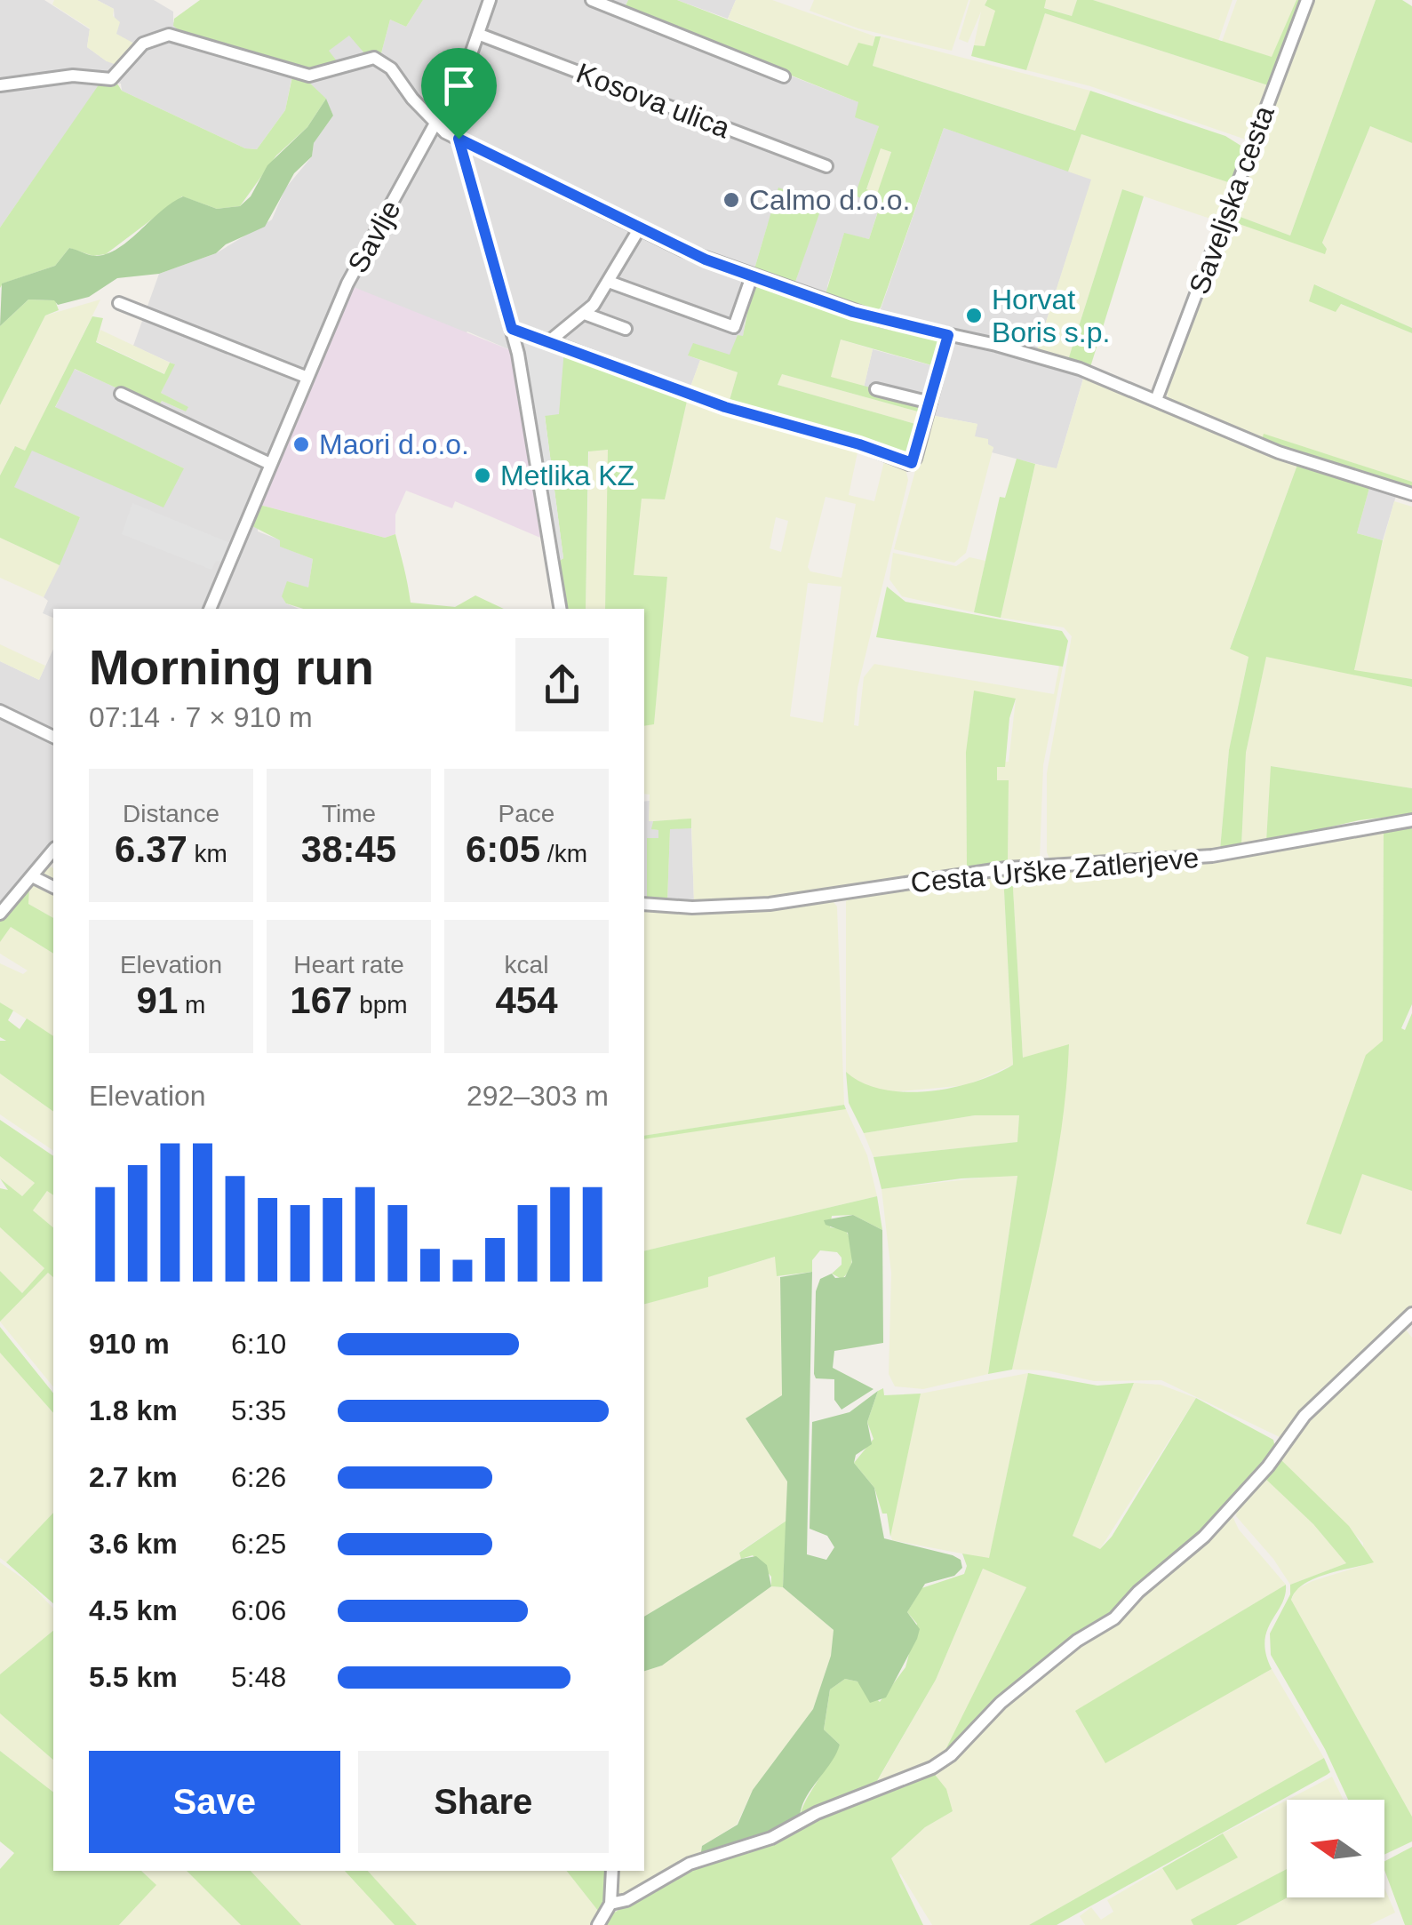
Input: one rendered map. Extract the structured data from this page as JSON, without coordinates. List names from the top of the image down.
{
  "streets": {
    "street": [
      "Kosova ulica",
      "Saveljska cesta",
      "Savlje",
      "Cesta Urške Zatlerjeve"
    ]
  },
  "crossings": [
    ["Kosova ulica", "Savlje"]
  ],
  "places": [
    "Calmo d.o.o.",
    "Horvat Boris s.p.",
    "Maori d.o.o.",
    "Metlika KZ"
  ],
  "north": "left",
  "page": {
    "heading": ["Morning run", "07:14 · 7 × 910 m"],
    "stats": [
      ["Distance", "6.37 km"],
      ["Time", "38:45"],
      ["Pace", "6:05 /km"],
      ["Elevation", "91 m"],
      ["Heart rate", "167 bpm"],
      ["kcal", "454"]
    ],
    "chart": ["Elevation", "292–303 m"],
    "list": [
      {
        "name": "910 m",
        "note": "6:10"
      },
      {
        "name": "1.8 km",
        "note": "5:35"
      },
      {
        "name": "2.7 km",
        "note": "6:26"
      },
      {
        "name": "3.6 km",
        "note": "6:25"
      },
      {
        "name": "4.5 km",
        "note": "6:06"
      },
      {
        "name": "5.5 km",
        "note": "5:48"
      }
    ],
    "buttons": ["Save", "Share"]
  }
}
